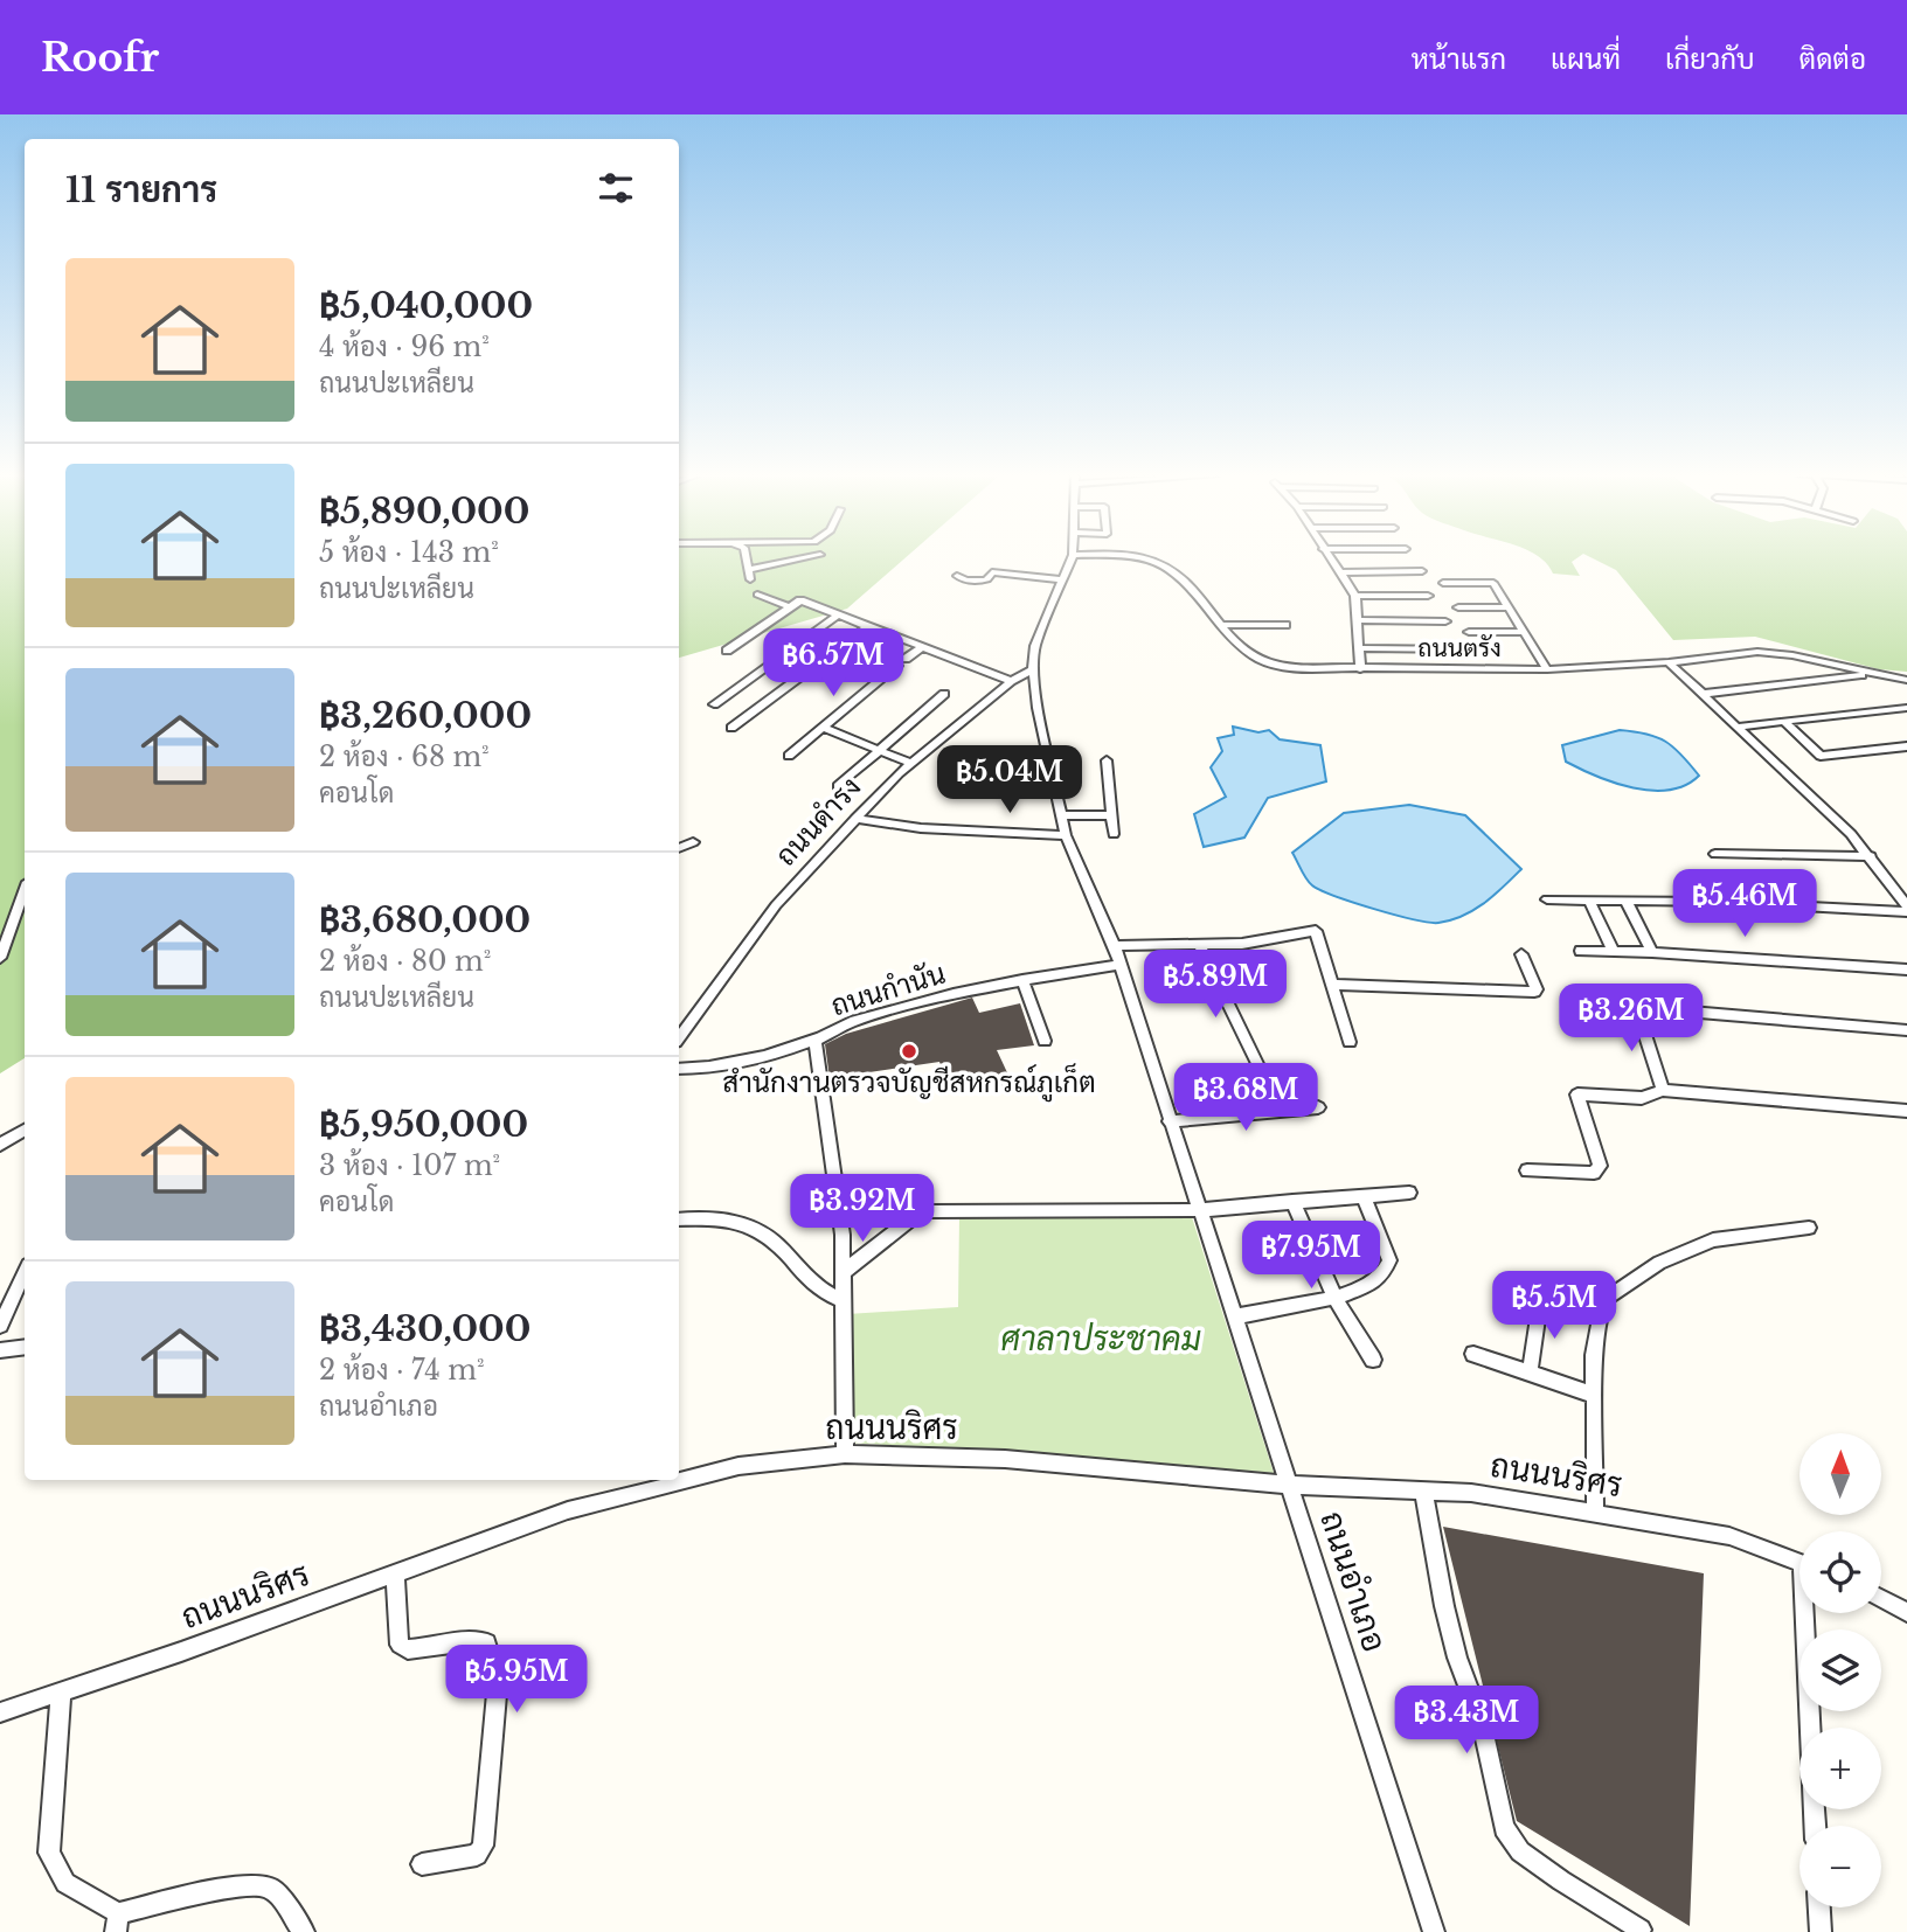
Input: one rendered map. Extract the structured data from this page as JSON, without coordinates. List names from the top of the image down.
{
  "streets": {
    "street": [
      "ถนนตรัง",
      "ถนนดำรง",
      "ถนนกำนัน",
      "ถนนนริศร",
      "ถนนอำเภอ"
    ]
  },
  "crossings": [
    ["ถนนดำรง", "ถนนอำเภอ"],
    ["ถนนกำนัน", "ถนนอำเภอ"],
    ["ถนนนริศร", "ถนนอำเภอ"]
  ],
  "parks": ["ศาลาประชาคม"],
  "places": ["สำนักงานตรวจบัญชีสหกรณ์ภูเก็ต"],
  "north": "top",
  "page": {
    "header": "Roofr",
    "nav": [
      "หน้าแรก",
      "แผนที่",
      "เกี่ยวกับ",
      "ติดต่อ"
    ],
    "heading": "11 รายการ",
    "list": [
      {
        "name": "฿5,040,000",
        "note": "4 ห้อง · 96 m² · ถนนปะเหลียน"
      },
      {
        "name": "฿5,890,000",
        "note": "5 ห้อง · 143 m² · ถนนปะเหลียน"
      },
      {
        "name": "฿3,260,000",
        "note": "2 ห้อง · 68 m² · คอนโด"
      },
      {
        "name": "฿3,680,000",
        "note": "2 ห้อง · 80 m² · ถนนปะเหลียน"
      },
      {
        "name": "฿5,950,000",
        "note": "3 ห้อง · 107 m² · คอนโด"
      },
      {
        "name": "฿3,430,000",
        "note": "2 ห้อง · 74 m² · ถนนอำเภอ"
      }
    ],
    "price": [
      "฿6.57M",
      "฿5.04M",
      "฿5.46M",
      "฿5.89M",
      "฿3.26M",
      "฿3.68M",
      "฿3.92M",
      "฿7.95M",
      "฿5.5M",
      "฿5.95M",
      "฿3.43M"
    ],
    "map_buttons": ["+", "−"]
  }
}
